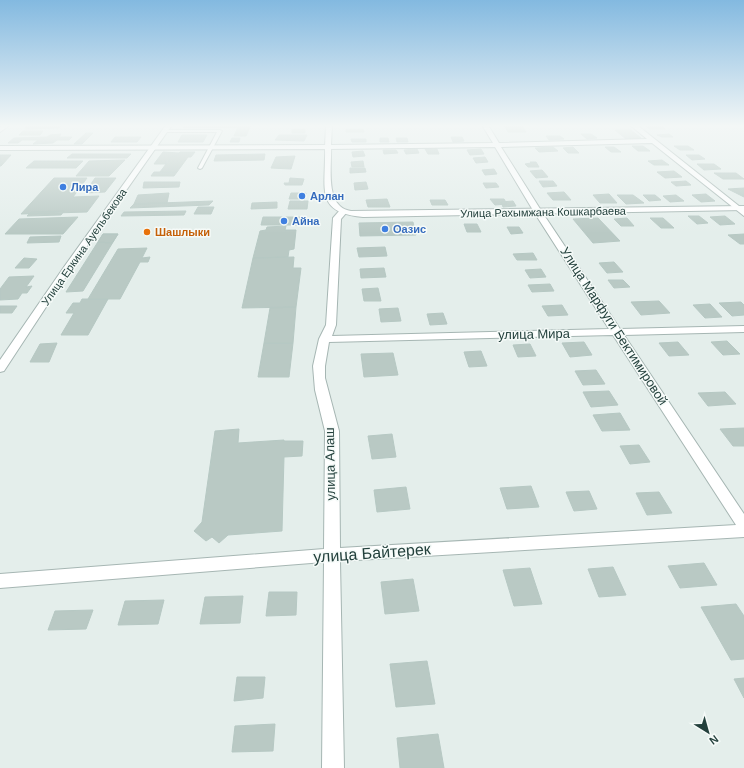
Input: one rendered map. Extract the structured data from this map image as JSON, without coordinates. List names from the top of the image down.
{
  "streets": {
    "street": [
      "Улица Рахымжана Кошкарбаева",
      "Улица Еркина Ауельбекова",
      "Улица Марфуги Бектимировой",
      "улица Мира",
      "улица Алаш",
      "улица Байтерек"
    ]
  },
  "crossings": [
    ["Улица Рахымжана Кошкарбаева", "Улица Марфуги Бектимировой"],
    ["Улица Рахымжана Кошкарбаева", "улица Алаш"],
    ["Улица Марфуги Бектимировой", "улица Мира"],
    ["улица Мира", "улица Алаш"],
    ["улица Алаш", "улица Байтерек"]
  ],
  "places": [
    "Лира",
    "Арлан",
    "Айна",
    "Оазис",
    "Шашлыки"
  ],
  "north": "bottom right"
}
